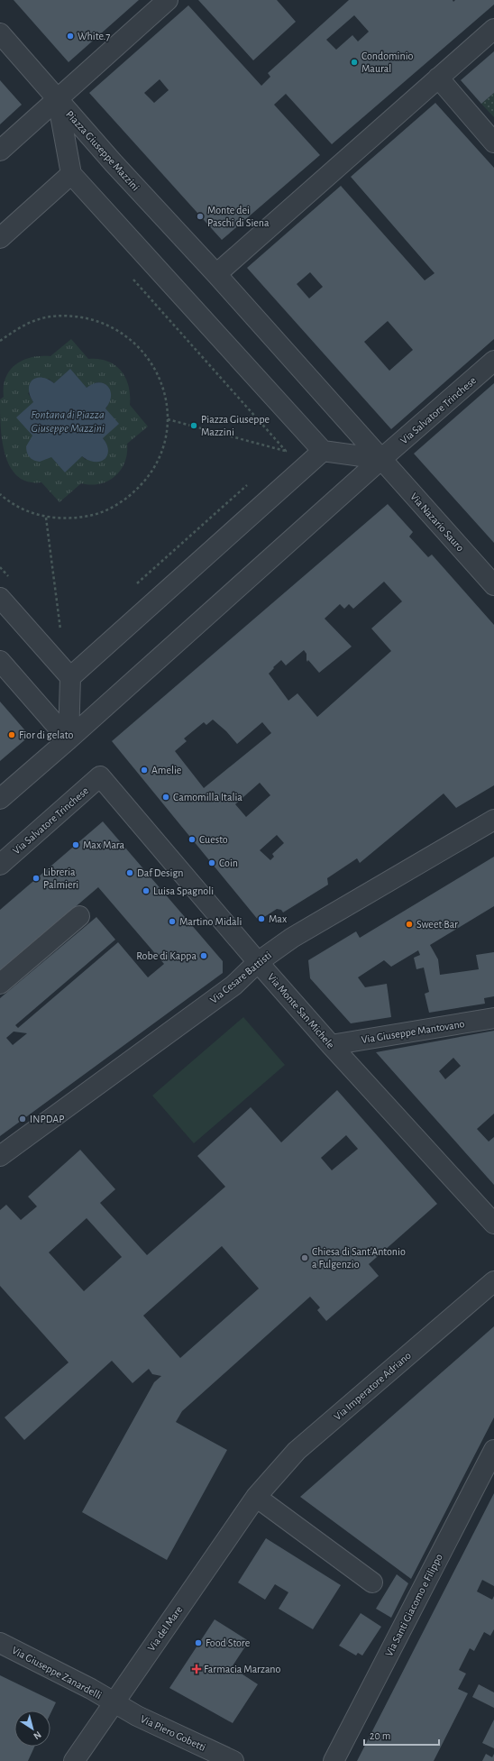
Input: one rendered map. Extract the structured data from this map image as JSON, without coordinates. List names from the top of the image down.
{
  "streets": {
    "street": [
      "Piazza Giuseppe Mazzini",
      "Via Salvatore Trinchese",
      "Via Nazario Sauro",
      "Via Cesare Battisti",
      "Via Monte San Michele",
      "Via Giuseppe Mantovano",
      "Via Imperatore Adriano",
      "Via Santi Giacomo e Filippo",
      "Via del Mare",
      "Via Giuseppe Zanardelli",
      "Via Piero Gobetti"
    ]
  },
  "crossings": [
    ["Piazza Giuseppe Mazzini", "Via Salvatore Trinchese"],
    ["Piazza Giuseppe Mazzini", "Via Nazario Sauro"],
    ["Via Salvatore Trinchese", "Via Nazario Sauro"],
    ["Via Salvatore Trinchese", "Via Monte San Michele"],
    ["Via Cesare Battisti", "Via Monte San Michele"],
    ["Via Monte San Michele", "Via Giuseppe Mantovano"],
    ["Via Imperatore Adriano", "Via del Mare"],
    ["Via del Mare", "Via Giuseppe Zanardelli"],
    ["Via del Mare", "Via Piero Gobetti"],
    ["Via Giuseppe Zanardelli", "Via Piero Gobetti"]
  ],
  "water": ["Fontana di Piazza Giuseppe Mazzini"],
  "places": {
    "other": [
      "White.7",
      "Condominio Maural",
      "Monte dei Paschi di Siena",
      "Piazza Giuseppe Mazzini",
      "Fior di gelato",
      "Amelie",
      "Camomilla Italia",
      "Cuesto",
      "Max Mara",
      "Coin",
      "Daf Design",
      "Libreria Palmieri",
      "Luisa Spagnoli",
      "Max",
      "Martino Midali",
      "Sweet Bar",
      "Robe di Kappa",
      "INPDAP",
      "Chiesa di Sant'Antonio a Fulgenzio",
      "Food Store"
    ],
    "health": ["Farmacia Marzano"]
  },
  "scale_bar": "20 m",
  "north": "bottom right"
}
